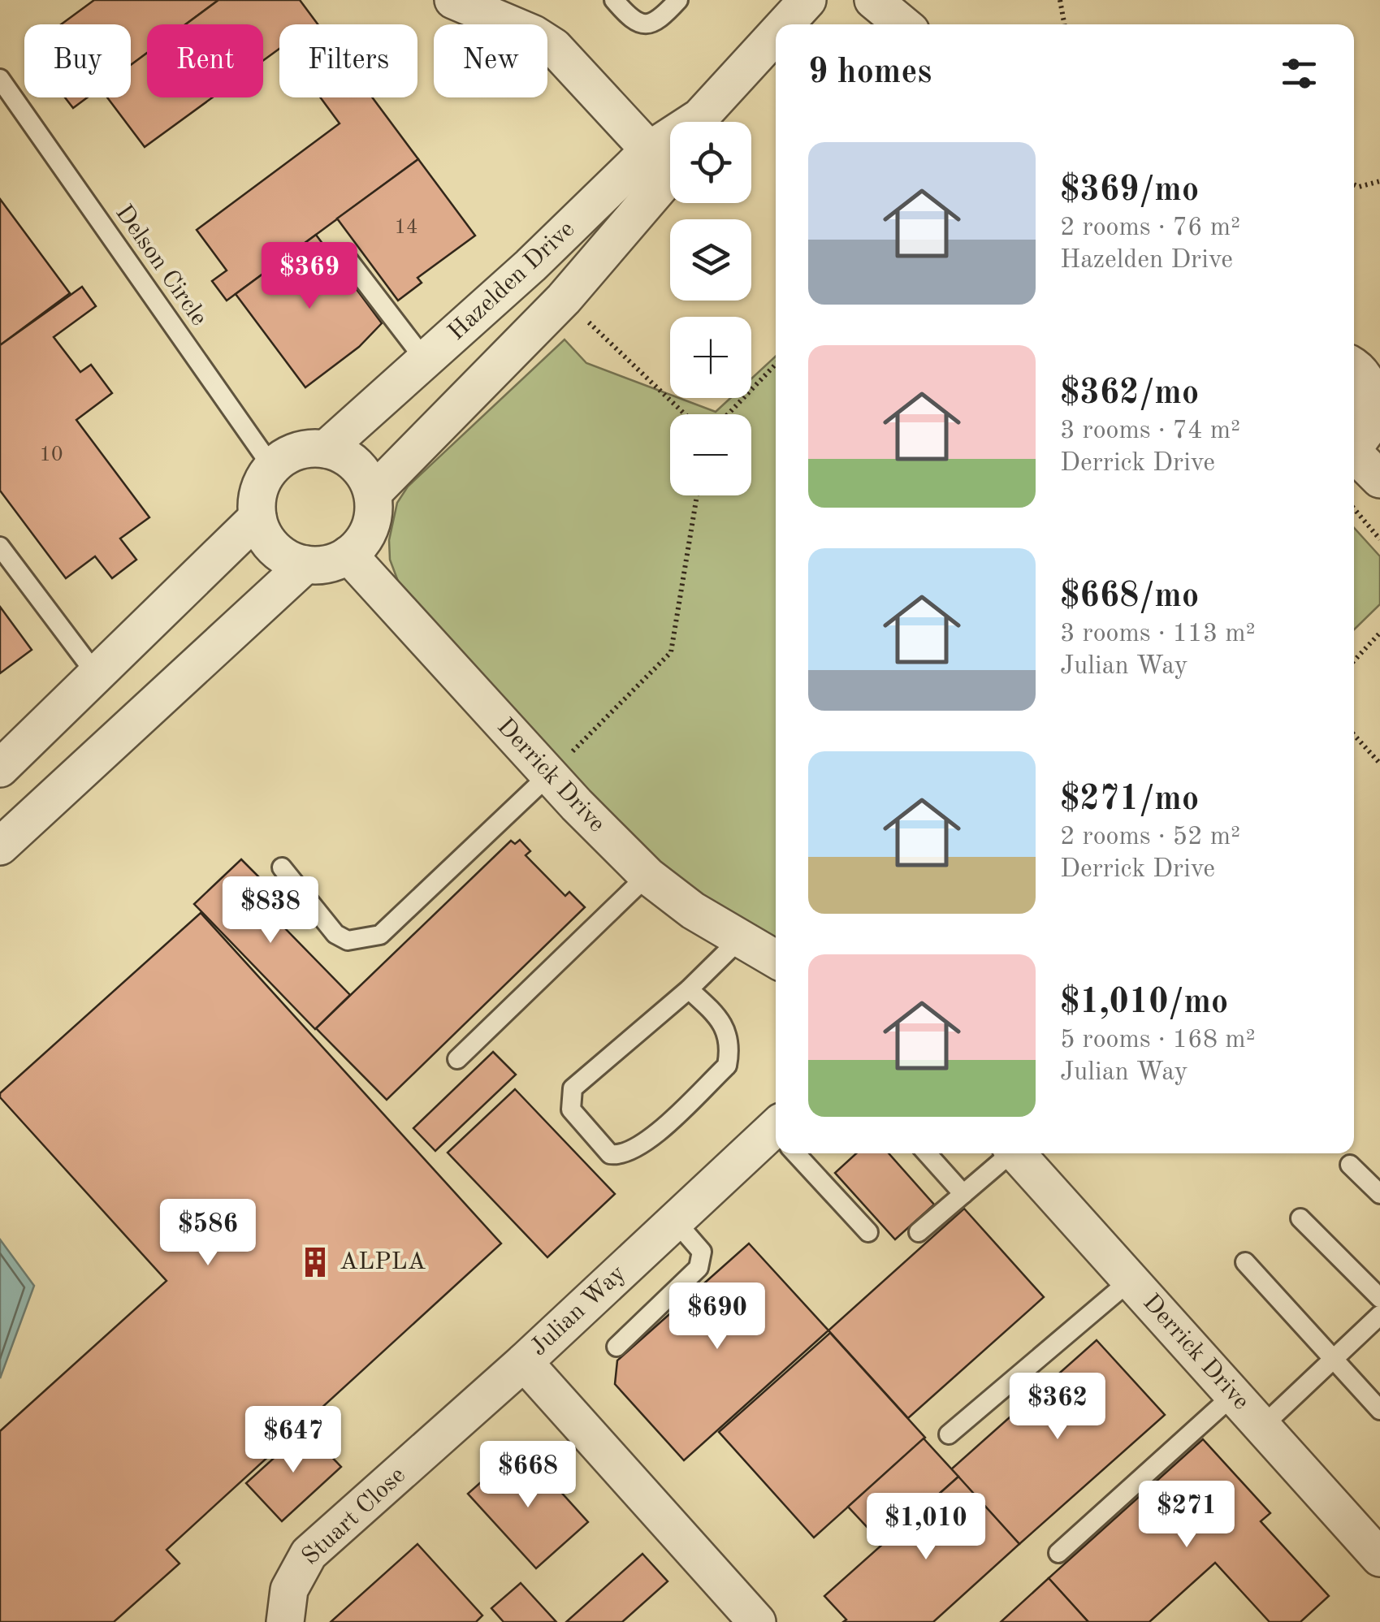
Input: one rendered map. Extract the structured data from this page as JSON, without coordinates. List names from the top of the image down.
{
  "streets": {
    "street": [
      "Hazelden Drive",
      "Derrick Drive",
      "Julian Way",
      "Stuart Close"
    ],
    "lane": ["Delson Circle"]
  },
  "crossings": [
    ["Delson Circle", "Hazelden Drive"],
    ["Delson Circle", "Derrick Drive"],
    ["Hazelden Drive", "Derrick Drive"],
    ["Julian Way", "Stuart Close"]
  ],
  "places": {
    "building": ["ALPLA"]
  },
  "house_numbers": ["14", "10"],
  "page": {
    "chip": [
      "Buy",
      "Rent",
      "Filters",
      "New"
    ],
    "heading": "9 homes",
    "map_buttons": ["+", "−"],
    "list": [
      {
        "name": "$369/mo",
        "note": "2 rooms · 76 m² · Hazelden Drive"
      },
      {
        "name": "$362/mo",
        "note": "3 rooms · 74 m² · Derrick Drive"
      },
      {
        "name": "$668/mo",
        "note": "3 rooms · 113 m² · Julian Way"
      },
      {
        "name": "$271/mo",
        "note": "2 rooms · 52 m² · Derrick Drive"
      },
      {
        "name": "$1,010/mo",
        "note": "5 rooms · 168 m² · Julian Way"
      }
    ],
    "price": [
      "$369",
      "$838",
      "$586",
      "$690",
      "$362",
      "$647",
      "$668",
      "$271",
      "$1,010"
    ]
  }
}
